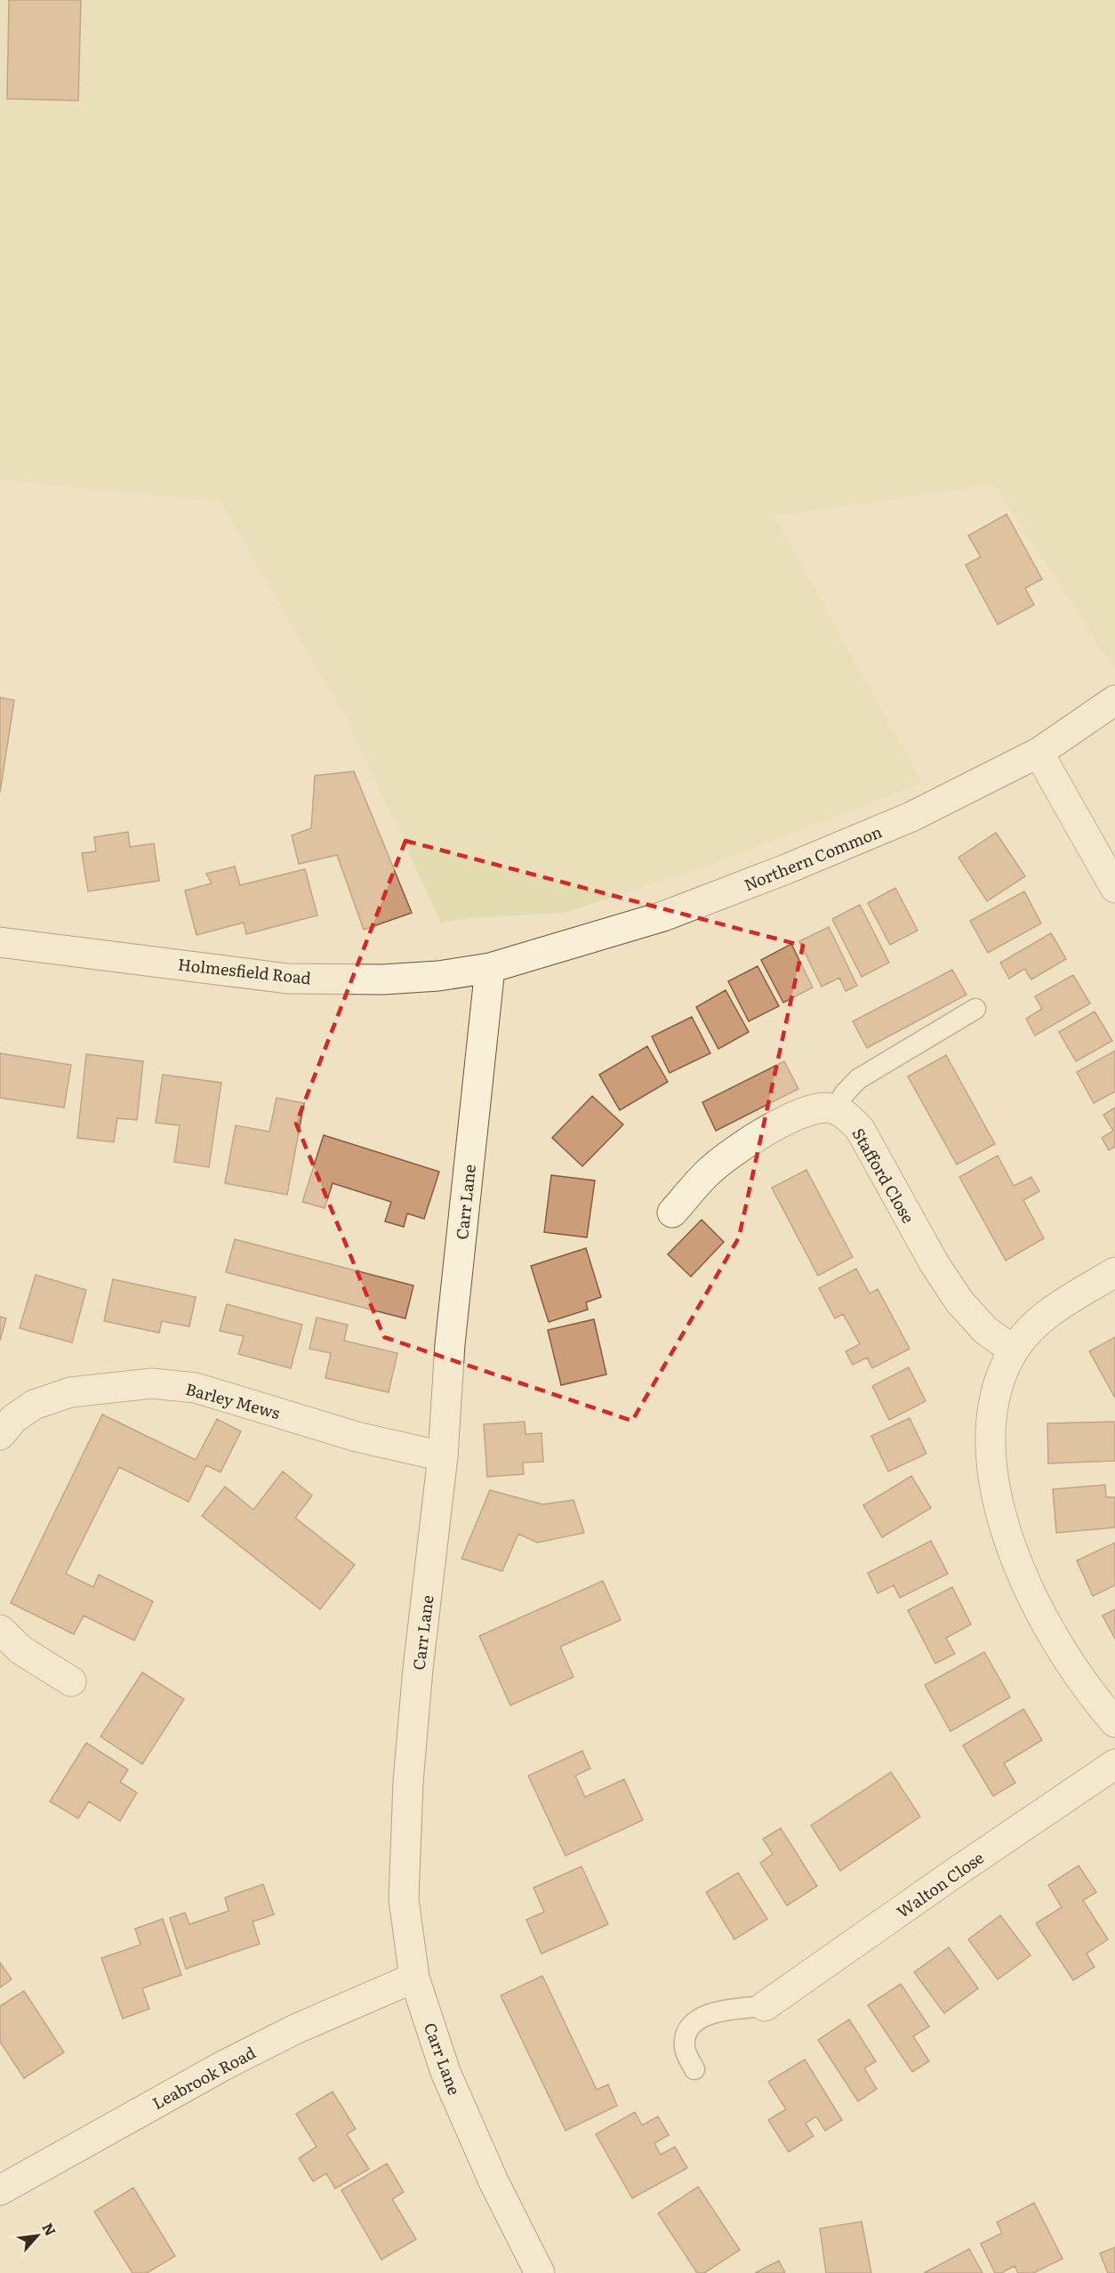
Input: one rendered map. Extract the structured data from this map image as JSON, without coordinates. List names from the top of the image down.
{
  "streets": {
    "street": [
      "Northern Common",
      "Holmesfield Road",
      "Stafford Close",
      "Carr Lane",
      "Barley Mews",
      "Walton Close",
      "Leabrook Road"
    ]
  },
  "crossings": [
    ["Northern Common", "Holmesfield Road"],
    ["Northern Common", "Carr Lane"],
    ["Holmesfield Road", "Carr Lane"],
    ["Carr Lane", "Barley Mews"],
    ["Carr Lane", "Leabrook Road"]
  ],
  "north": "top right"
}
